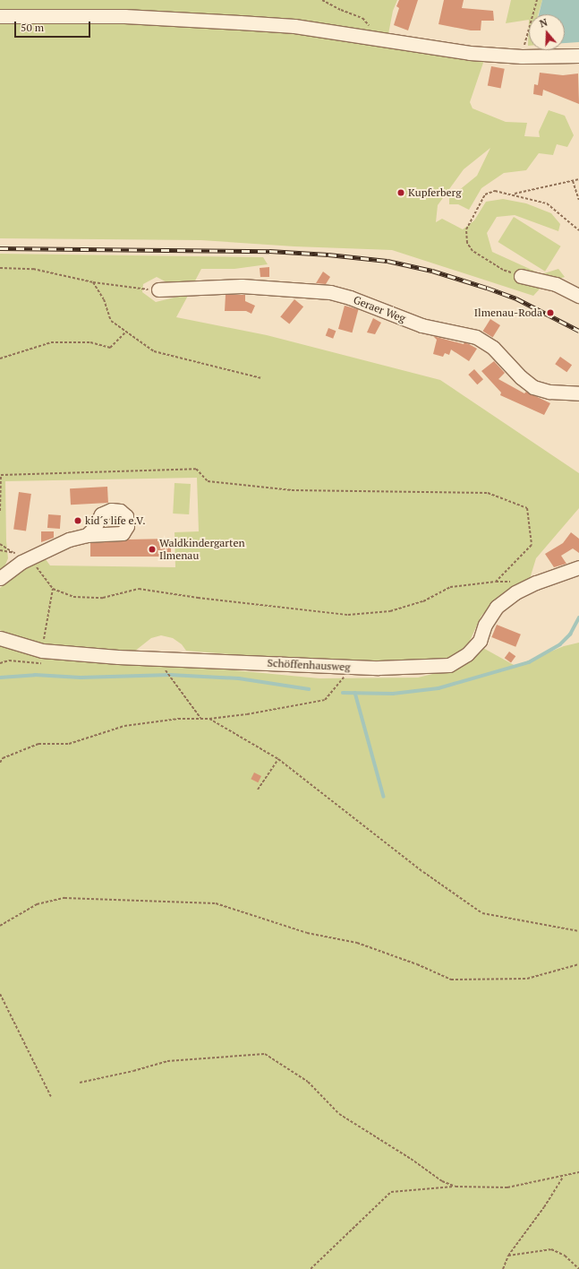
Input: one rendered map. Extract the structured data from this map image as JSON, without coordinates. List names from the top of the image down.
{
  "streets": {
    "street": ["Geraer Weg", "Schöffenhausweg"]
  },
  "places": [
    "Kupferberg",
    "Ilmenau-Roda",
    "kid´s life e.V.",
    "Waldkindergarten Ilmenau"
  ],
  "scale_bar": "50 m",
  "north": "top"
}
